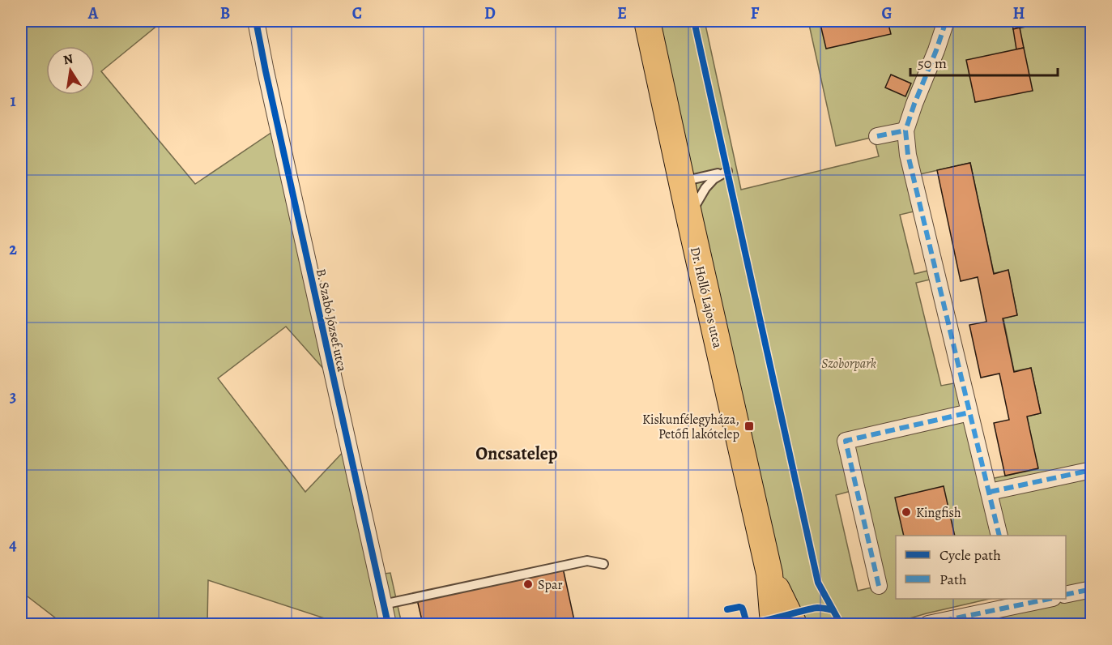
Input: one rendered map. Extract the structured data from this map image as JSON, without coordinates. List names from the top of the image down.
{
  "streets": {
    "main road": ["Dr. Holló Lajos utca"],
    "street": ["B. Szabó József utca"]
  },
  "districts": ["Oncsatelep"],
  "parks": ["Szoborpark"],
  "places": {
    "transit": ["Kiskunfélegyháza, Petőfi lakótelep"],
    "other": ["Kingfish", "Spar"]
  },
  "legend": ["Cycle path", "Path"],
  "scale_bar": "50 m",
  "north": "top",
  "grid": {
    "columns": [
      "A",
      "B",
      "C",
      "D",
      "E",
      "F",
      "G",
      "H"
    ],
    "rows": [
      "1",
      "2",
      "3",
      "4"
    ]
  }
}
